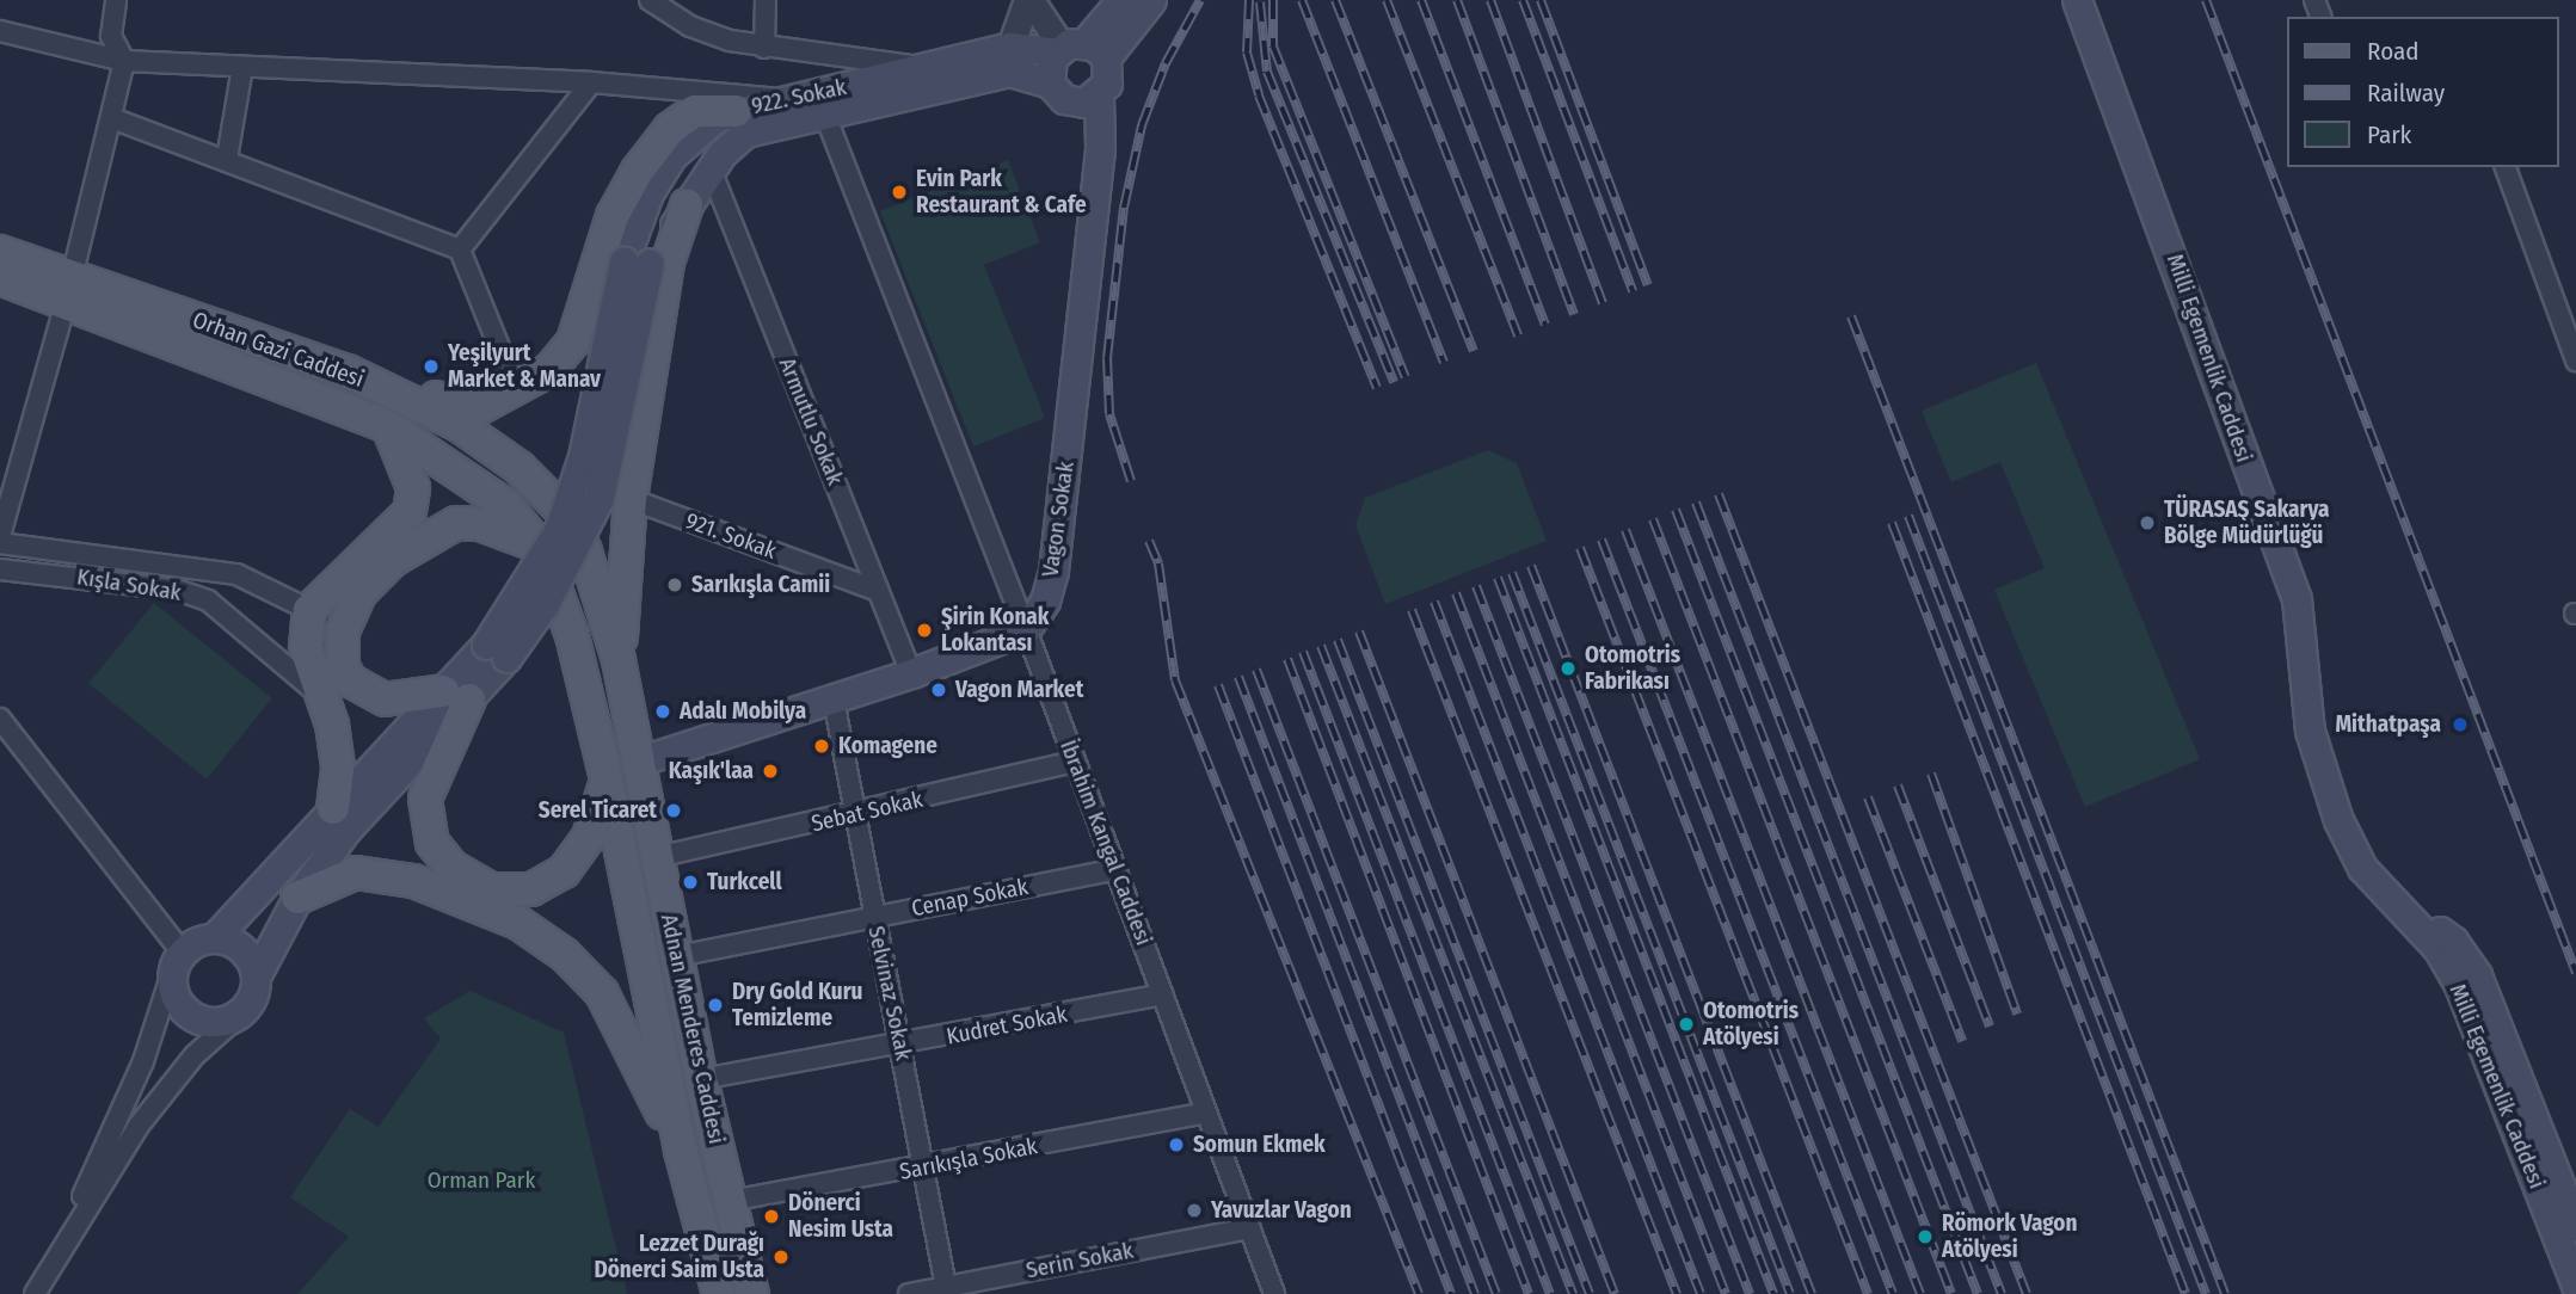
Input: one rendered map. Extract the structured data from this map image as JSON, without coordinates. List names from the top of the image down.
{
  "streets": {
    "main road": [
      "922. Sokak",
      "Orhan Gazi Caddesi",
      "Milli Egemenlik Caddesi",
      "Vagon Sokak",
      "Adnan Menderes Caddesi"
    ],
    "street": [
      "Armutlu Sokak",
      "921. Sokak",
      "Kışla Sokak",
      "Sebat Sokak",
      "İbrahim Kangal Caddesi",
      "Cenap Sokak",
      "Selvinaz Sokak",
      "Kudret Sokak",
      "Sarıkışla Sokak",
      "Serin Sokak"
    ]
  },
  "crossings": [
    ["922. Sokak", "Vagon Sokak"],
    ["Orhan Gazi Caddesi", "Adnan Menderes Caddesi"],
    ["Armutlu Sokak", "921. Sokak"],
    ["Vagon Sokak", "İbrahim Kangal Caddesi"],
    ["Sebat Sokak", "İbrahim Kangal Caddesi"],
    ["Sebat Sokak", "Selvinaz Sokak"],
    ["Sebat Sokak", "Adnan Menderes Caddesi"],
    ["İbrahim Kangal Caddesi", "Cenap Sokak"],
    ["İbrahim Kangal Caddesi", "Kudret Sokak"],
    ["İbrahim Kangal Caddesi", "Sarıkışla Sokak"],
    ["İbrahim Kangal Caddesi", "Serin Sokak"],
    ["Cenap Sokak", "Selvinaz Sokak"],
    ["Cenap Sokak", "Adnan Menderes Caddesi"],
    ["Selvinaz Sokak", "Kudret Sokak"],
    ["Selvinaz Sokak", "Sarıkışla Sokak"],
    ["Selvinaz Sokak", "Serin Sokak"],
    ["Kudret Sokak", "Adnan Menderes Caddesi"],
    ["Adnan Menderes Caddesi", "Sarıkışla Sokak"]
  ],
  "parks": ["Orman Park"],
  "places": [
    "Evin Park Restaurant & Cafe",
    "Yeşilyurt Market & Manav",
    "TÜRASAŞ Sakarya Bölge Müdürlüğü",
    "Sarıkışla Camii",
    "Şirin Konak Lokantası",
    "Otomotris Fabrikası",
    "Vagon Market",
    "Adalı Mobilya",
    "Mithatpaşa",
    "Komagene",
    "Kaşık'laa",
    "Serel Ticaret",
    "Turkcell",
    "Dry Gold Kuru Temizleme",
    "Otomotris Atölyesi",
    "Somun Ekmek",
    "Yavuzlar Vagon",
    "Dönerci Nesim Usta",
    "Römork Vagon Atölyesi",
    "Lezzet Durağı Dönerci Saim Usta"
  ],
  "legend": ["Road", "Railway", "Park"]
}
